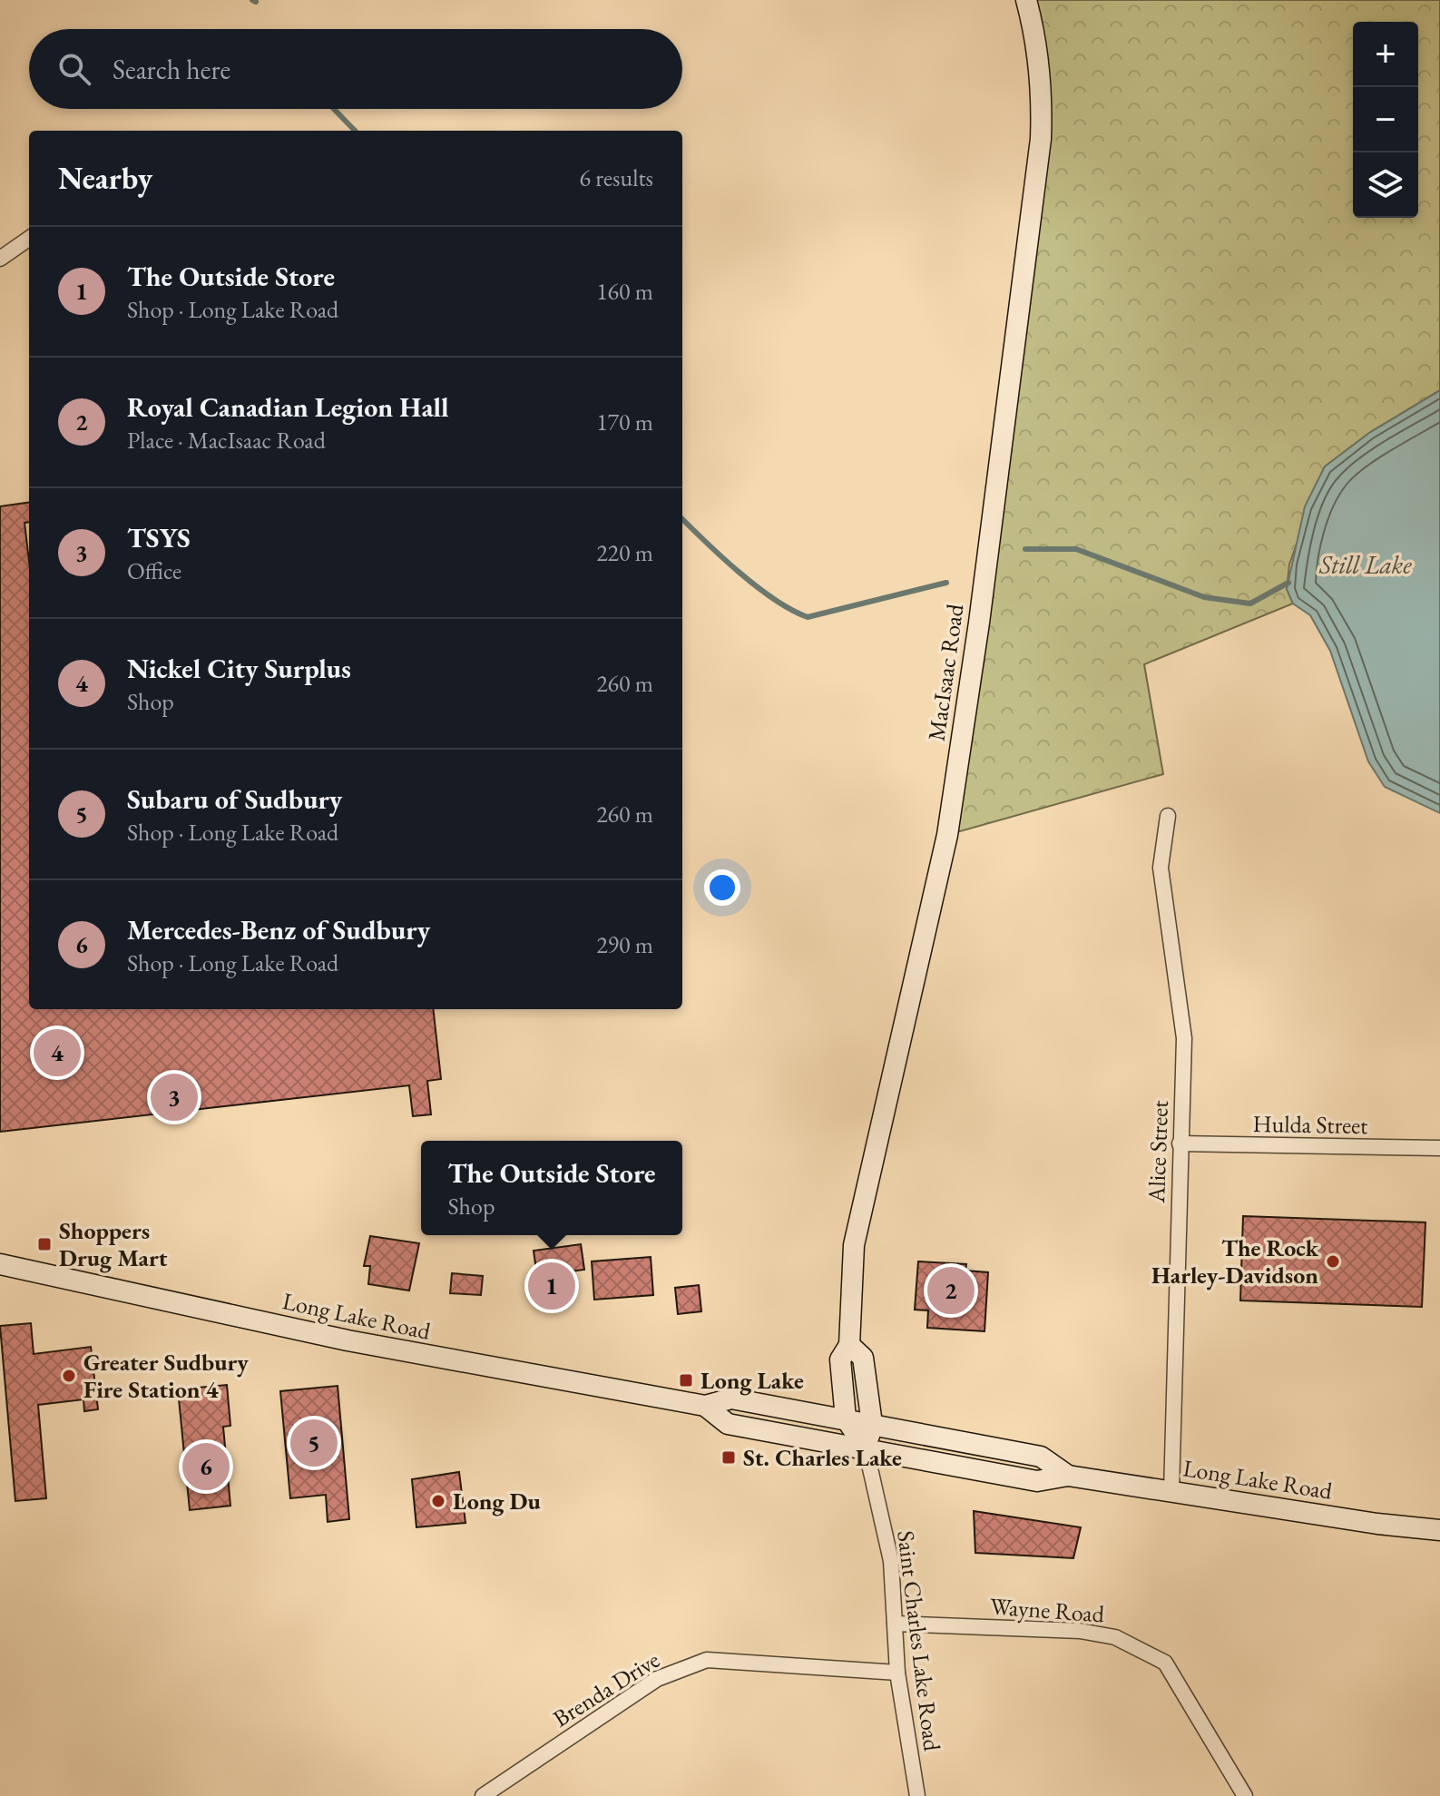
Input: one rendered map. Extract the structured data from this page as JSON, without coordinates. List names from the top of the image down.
{
  "streets": {
    "main road": ["MacIsaac Road", "Long Lake Road"],
    "street": [
      "Hulda Street",
      "Alice Street",
      "Wayne Road",
      "Saint Charles Lake Road",
      "Brenda Drive"
    ]
  },
  "crossings": [
    ["MacIsaac Road", "Long Lake Road"],
    ["MacIsaac Road", "Saint Charles Lake Road"],
    ["Hulda Street", "Alice Street"],
    ["Alice Street", "Long Lake Road"],
    ["Long Lake Road", "Saint Charles Lake Road"],
    ["Wayne Road", "Saint Charles Lake Road"],
    ["Saint Charles Lake Road", "Brenda Drive"]
  ],
  "water": ["Still Lake"],
  "places": {
    "transit": ["Shoppers Drug Mart", "Long Lake", "St. Charles Lake"],
    "other": ["The Rock Harley-Davidson", "Greater Sudbury Fire Station 4", "Long Du"]
  },
  "page": {
    "map_buttons": ["+", "−"],
    "search": "Search here",
    "heading": ["Nearby", "6 results"],
    "list": [
      {
        "mark": "1",
        "name": "The Outside Store",
        "note": "Shop · Long Lake Road",
        "value": "160 m"
      },
      {
        "mark": "2",
        "name": "Royal Canadian Legion Hall",
        "note": "Place · MacIsaac Road",
        "value": "170 m"
      },
      {
        "mark": "3",
        "name": "TSYS",
        "note": "Office",
        "value": "220 m"
      },
      {
        "mark": "4",
        "name": "Nickel City Surplus",
        "note": "Shop",
        "value": "260 m"
      },
      {
        "mark": "5",
        "name": "Subaru of Sudbury",
        "note": "Shop · Long Lake Road",
        "value": "260 m"
      },
      {
        "mark": "6",
        "name": "Mercedes-Benz of Sudbury",
        "note": "Shop · Long Lake Road",
        "value": "290 m"
      }
    ],
    "pins": [
      "4",
      "3",
      "1",
      "2",
      "5",
      "6"
    ],
    "popup": ["The Outside Store", "Shop"]
  }
}
